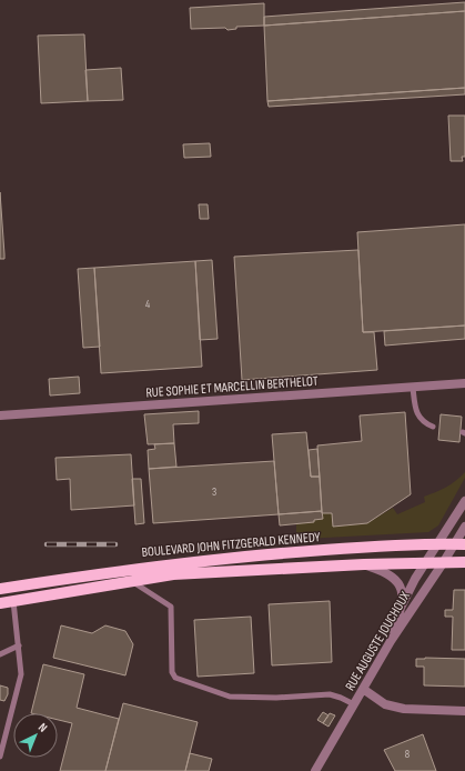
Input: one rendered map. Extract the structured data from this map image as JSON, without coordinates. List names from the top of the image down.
{
  "streets": {
    "main road": ["BOULEVARD JOHN FITZGERALD KENNEDY"],
    "street": ["RUE SOPHIE ET MARCELLIN BERTHELOT", "RUE AUGUSTE JOUCHOUX"]
  },
  "crossings": [
    ["BOULEVARD JOHN FITZGERALD KENNEDY", "RUE AUGUSTE JOUCHOUX"]
  ],
  "house_numbers": ["4", "3", "8"],
  "north": "top right"
}
